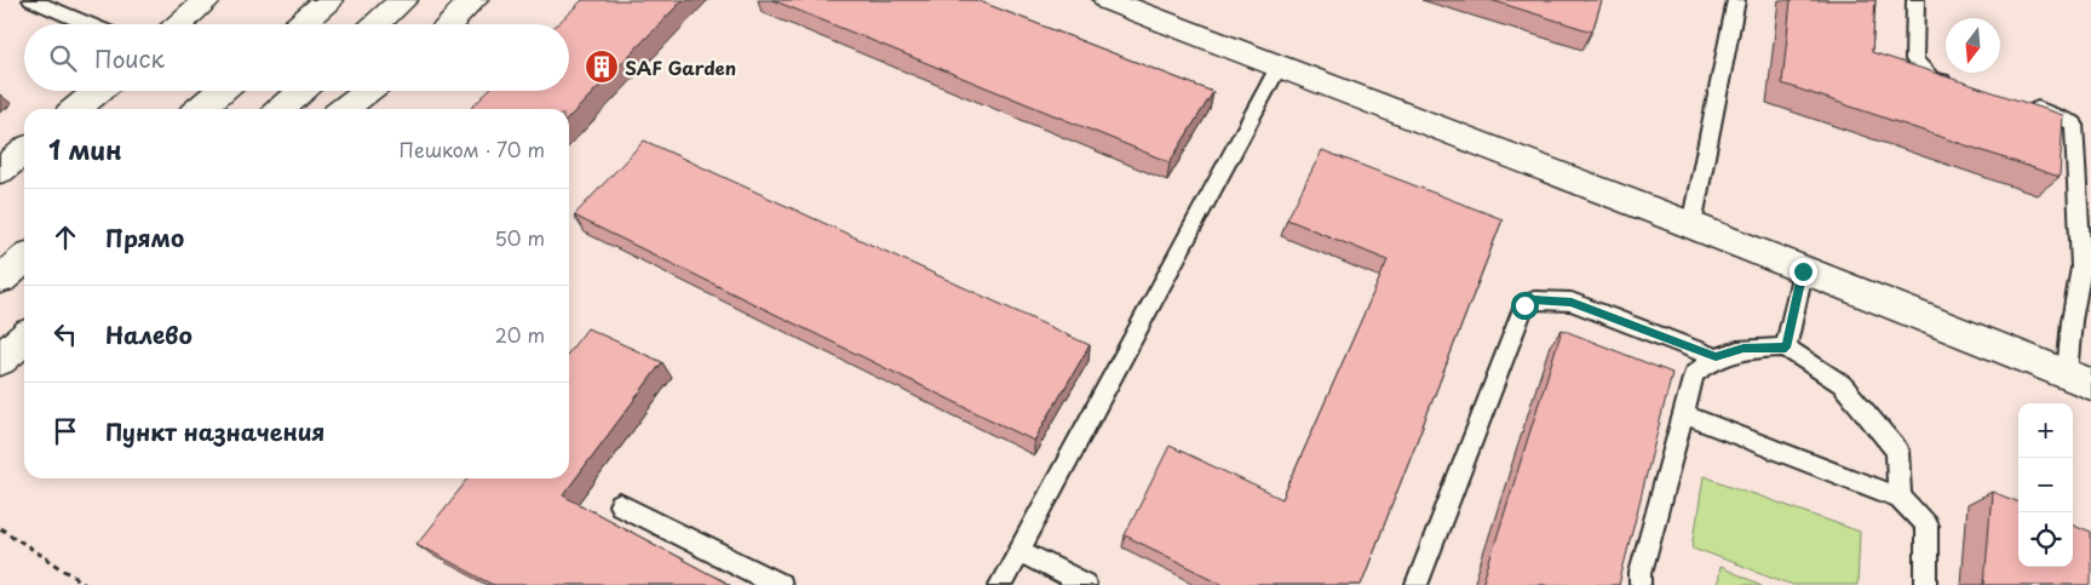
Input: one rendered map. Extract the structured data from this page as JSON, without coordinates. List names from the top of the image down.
{
  "places": {
    "building": ["SAF Garden"]
  },
  "north": "bottom",
  "page": {
    "search": "Поиск",
    "heading": ["1 мин", "Пешком · 70 m"],
    "list": [
      ["Прямо", "50 m"],
      ["Налево", "20 m"],
      "Пункт назначения"
    ],
    "map_buttons": ["+", "−"]
  }
}
